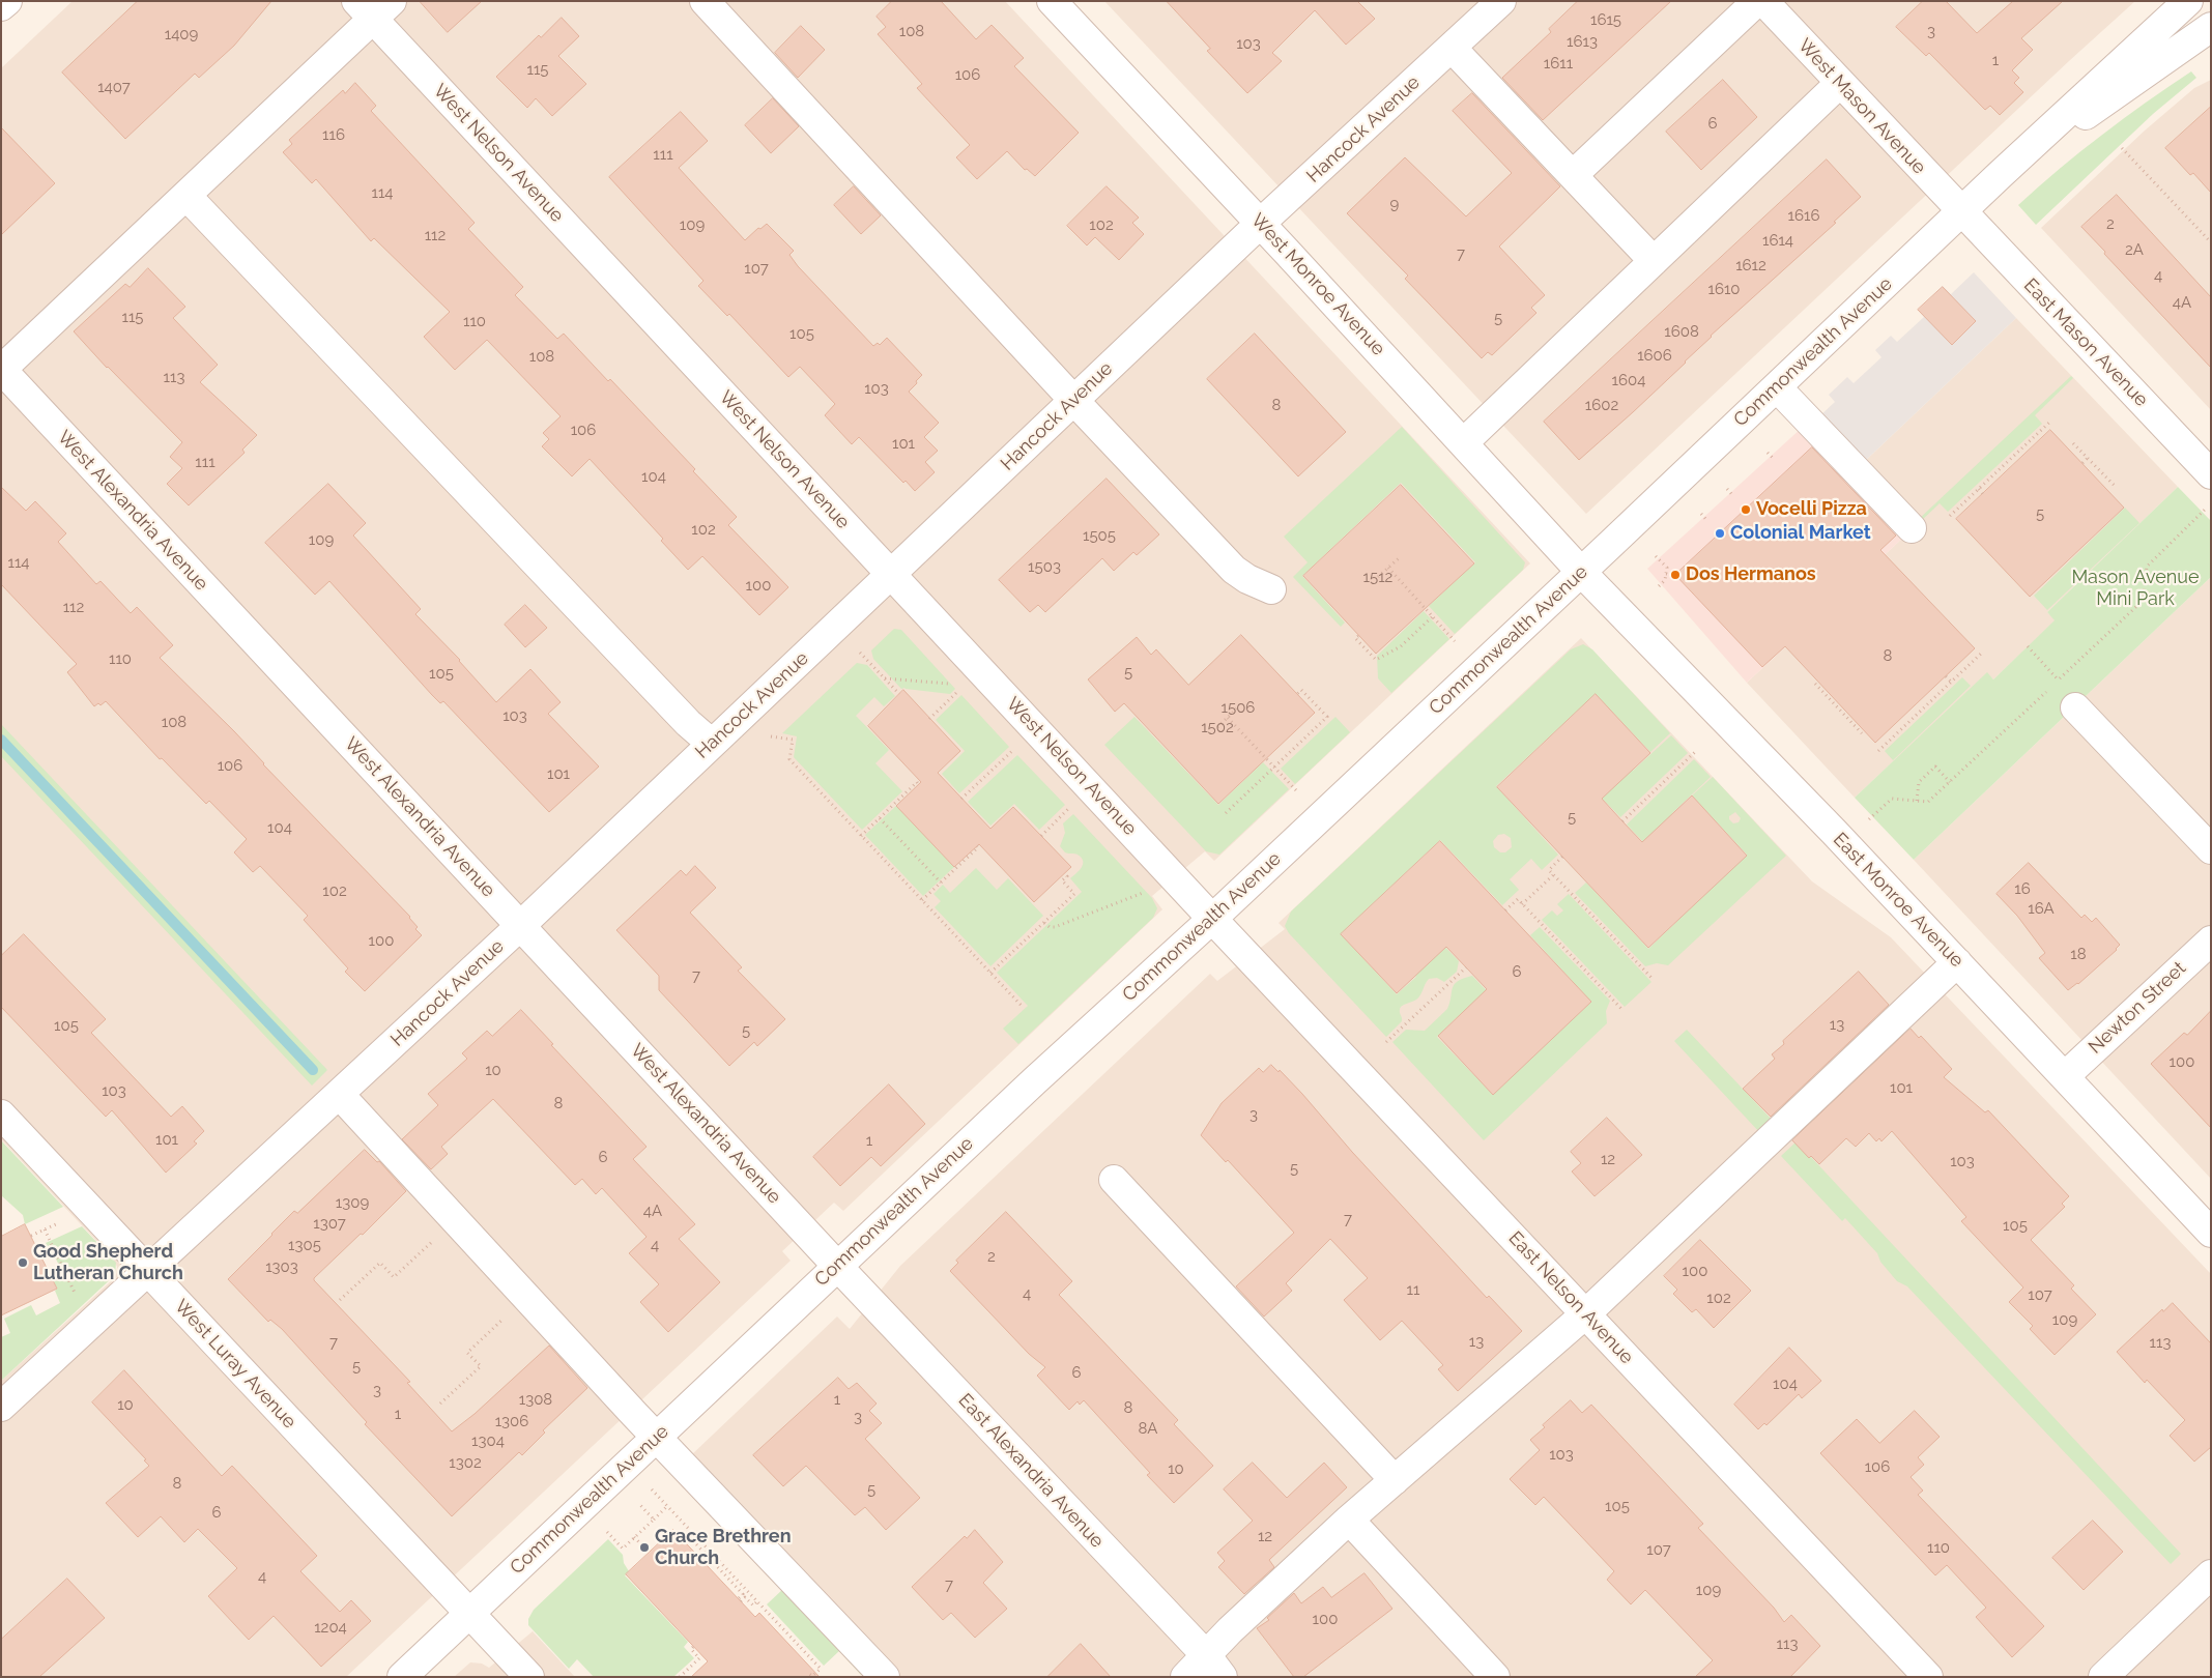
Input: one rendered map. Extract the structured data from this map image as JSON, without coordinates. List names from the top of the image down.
{
  "streets": {
    "street": [
      "West Mason Avenue",
      "Hancock Avenue",
      "West Nelson Avenue",
      "West Monroe Avenue",
      "East Mason Avenue",
      "Commonwealth Avenue",
      "West Alexandria Avenue",
      "East Monroe Avenue",
      "Newton Street",
      "East Nelson Avenue",
      "West Luray Avenue",
      "East Alexandria Avenue"
    ]
  },
  "crossings": [
    ["West Mason Avenue", "East Mason Avenue"],
    ["West Mason Avenue", "Commonwealth Avenue"],
    ["Hancock Avenue", "West Nelson Avenue"],
    ["Hancock Avenue", "West Monroe Avenue"],
    ["Hancock Avenue", "West Alexandria Avenue"],
    ["Hancock Avenue", "West Luray Avenue"],
    ["West Nelson Avenue", "Commonwealth Avenue"],
    ["West Nelson Avenue", "East Nelson Avenue"],
    ["West Monroe Avenue", "Commonwealth Avenue"],
    ["West Monroe Avenue", "East Monroe Avenue"],
    ["East Mason Avenue", "Commonwealth Avenue"],
    ["Commonwealth Avenue", "West Alexandria Avenue"],
    ["Commonwealth Avenue", "East Monroe Avenue"],
    ["Commonwealth Avenue", "East Nelson Avenue"],
    ["Commonwealth Avenue", "West Luray Avenue"],
    ["Commonwealth Avenue", "East Alexandria Avenue"],
    ["West Alexandria Avenue", "East Alexandria Avenue"],
    ["East Monroe Avenue", "Newton Street"]
  ],
  "parks": ["Mason Avenue Mini Park"],
  "places": [
    "Vocelli Pizza",
    "Colonial Market",
    "Dos Hermanos",
    "Good Shepherd Lutheran Church",
    "Grace Brethren Church"
  ],
  "house_numbers": [
    "1615",
    "108",
    "3",
    "1409",
    "1613",
    "103",
    "1",
    "1611",
    "115",
    "106",
    "1407",
    "6",
    "116",
    "111",
    "114",
    "9",
    "1616",
    "2",
    "109",
    "102",
    "112",
    "1614",
    "2A",
    "7",
    "1612",
    "107",
    "4",
    "1610",
    "4A",
    "115",
    "5",
    "110",
    "1608",
    "105",
    "1606",
    "108",
    "113",
    "1604",
    "103",
    "8",
    "1602",
    "106",
    "101",
    "111",
    "104",
    "5",
    "102",
    "1505",
    "109",
    "114",
    "1503",
    "1512",
    "100",
    "112",
    "8",
    "110",
    "5",
    "105",
    "1506",
    "103",
    "108",
    "1502",
    "106",
    "101",
    "5",
    "104",
    "16",
    "102",
    "16A",
    "100",
    "18",
    "6",
    "7",
    "13",
    "105",
    "5",
    "100",
    "10",
    "101",
    "103",
    "8",
    "3",
    "101",
    "1",
    "6",
    "12",
    "103",
    "5",
    "1309",
    "4A",
    "7",
    "1307",
    "105",
    "1305",
    "4",
    "2",
    "1303",
    "100",
    "11",
    "4",
    "107",
    "102",
    "109",
    "13",
    "7",
    "113",
    "5",
    "6",
    "104",
    "3",
    "1308",
    "1",
    "10",
    "8",
    "1",
    "3",
    "1306",
    "8A",
    "1304",
    "103",
    "1302",
    "106",
    "10",
    "8",
    "5",
    "105",
    "6",
    "12",
    "110",
    "107",
    "4",
    "7",
    "109",
    "100",
    "1204",
    "113"
  ]
}
